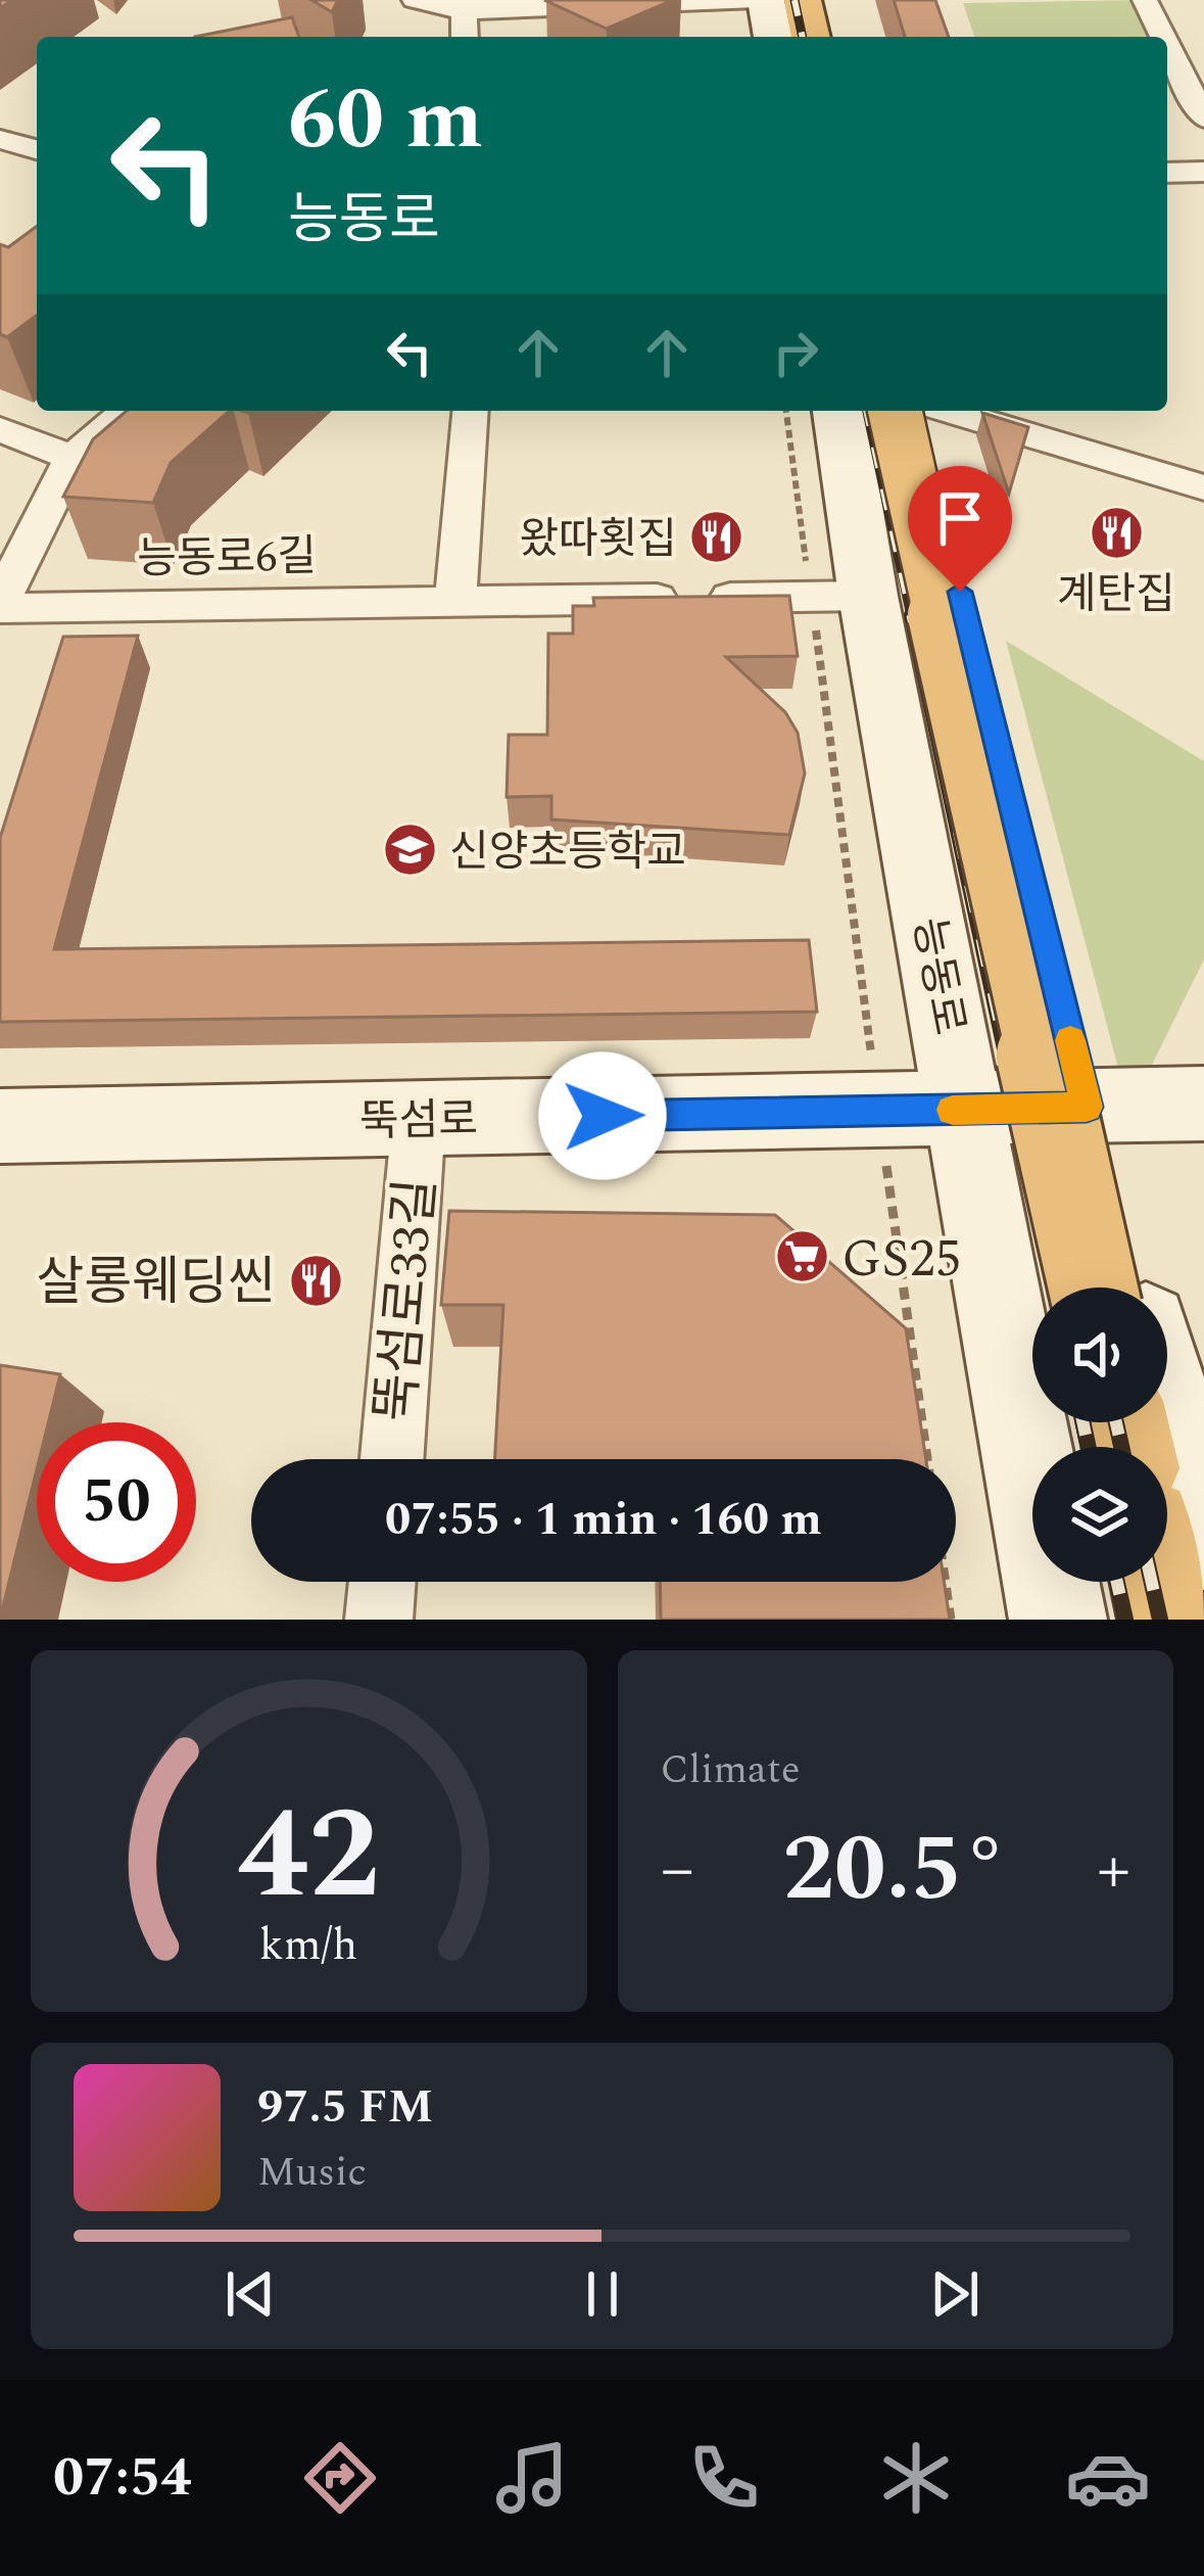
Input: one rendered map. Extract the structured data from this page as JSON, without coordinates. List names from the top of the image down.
{
  "streets": {
    "main road": ["능동로", "뚝섬로"],
    "street": ["능동로6길", "뚝섬로33길"]
  },
  "crossings": [
    ["능동로6길", "능동로"],
    ["능동로", "뚝섬로"],
    ["뚝섬로", "뚝섬로33길"]
  ],
  "places": {
    "restaurant": ["계탄집", "왔따횟집", "살롱웨딩씬"],
    "school or university": ["신양초등학교"],
    "supermarket": ["GS25"]
  },
  "page": {
    "turn": ["60 m", "능동로"],
    "limit": "50",
    "trip": "07:55 · 1 min · 160 m",
    "tile": "Climate",
    "heat": ["−", "20.5°", "+"],
    "song": ["97.5 FM", "Music"],
    "tabs": "07:54",
    "gauge": ["42", "km/h"]
  }
}
